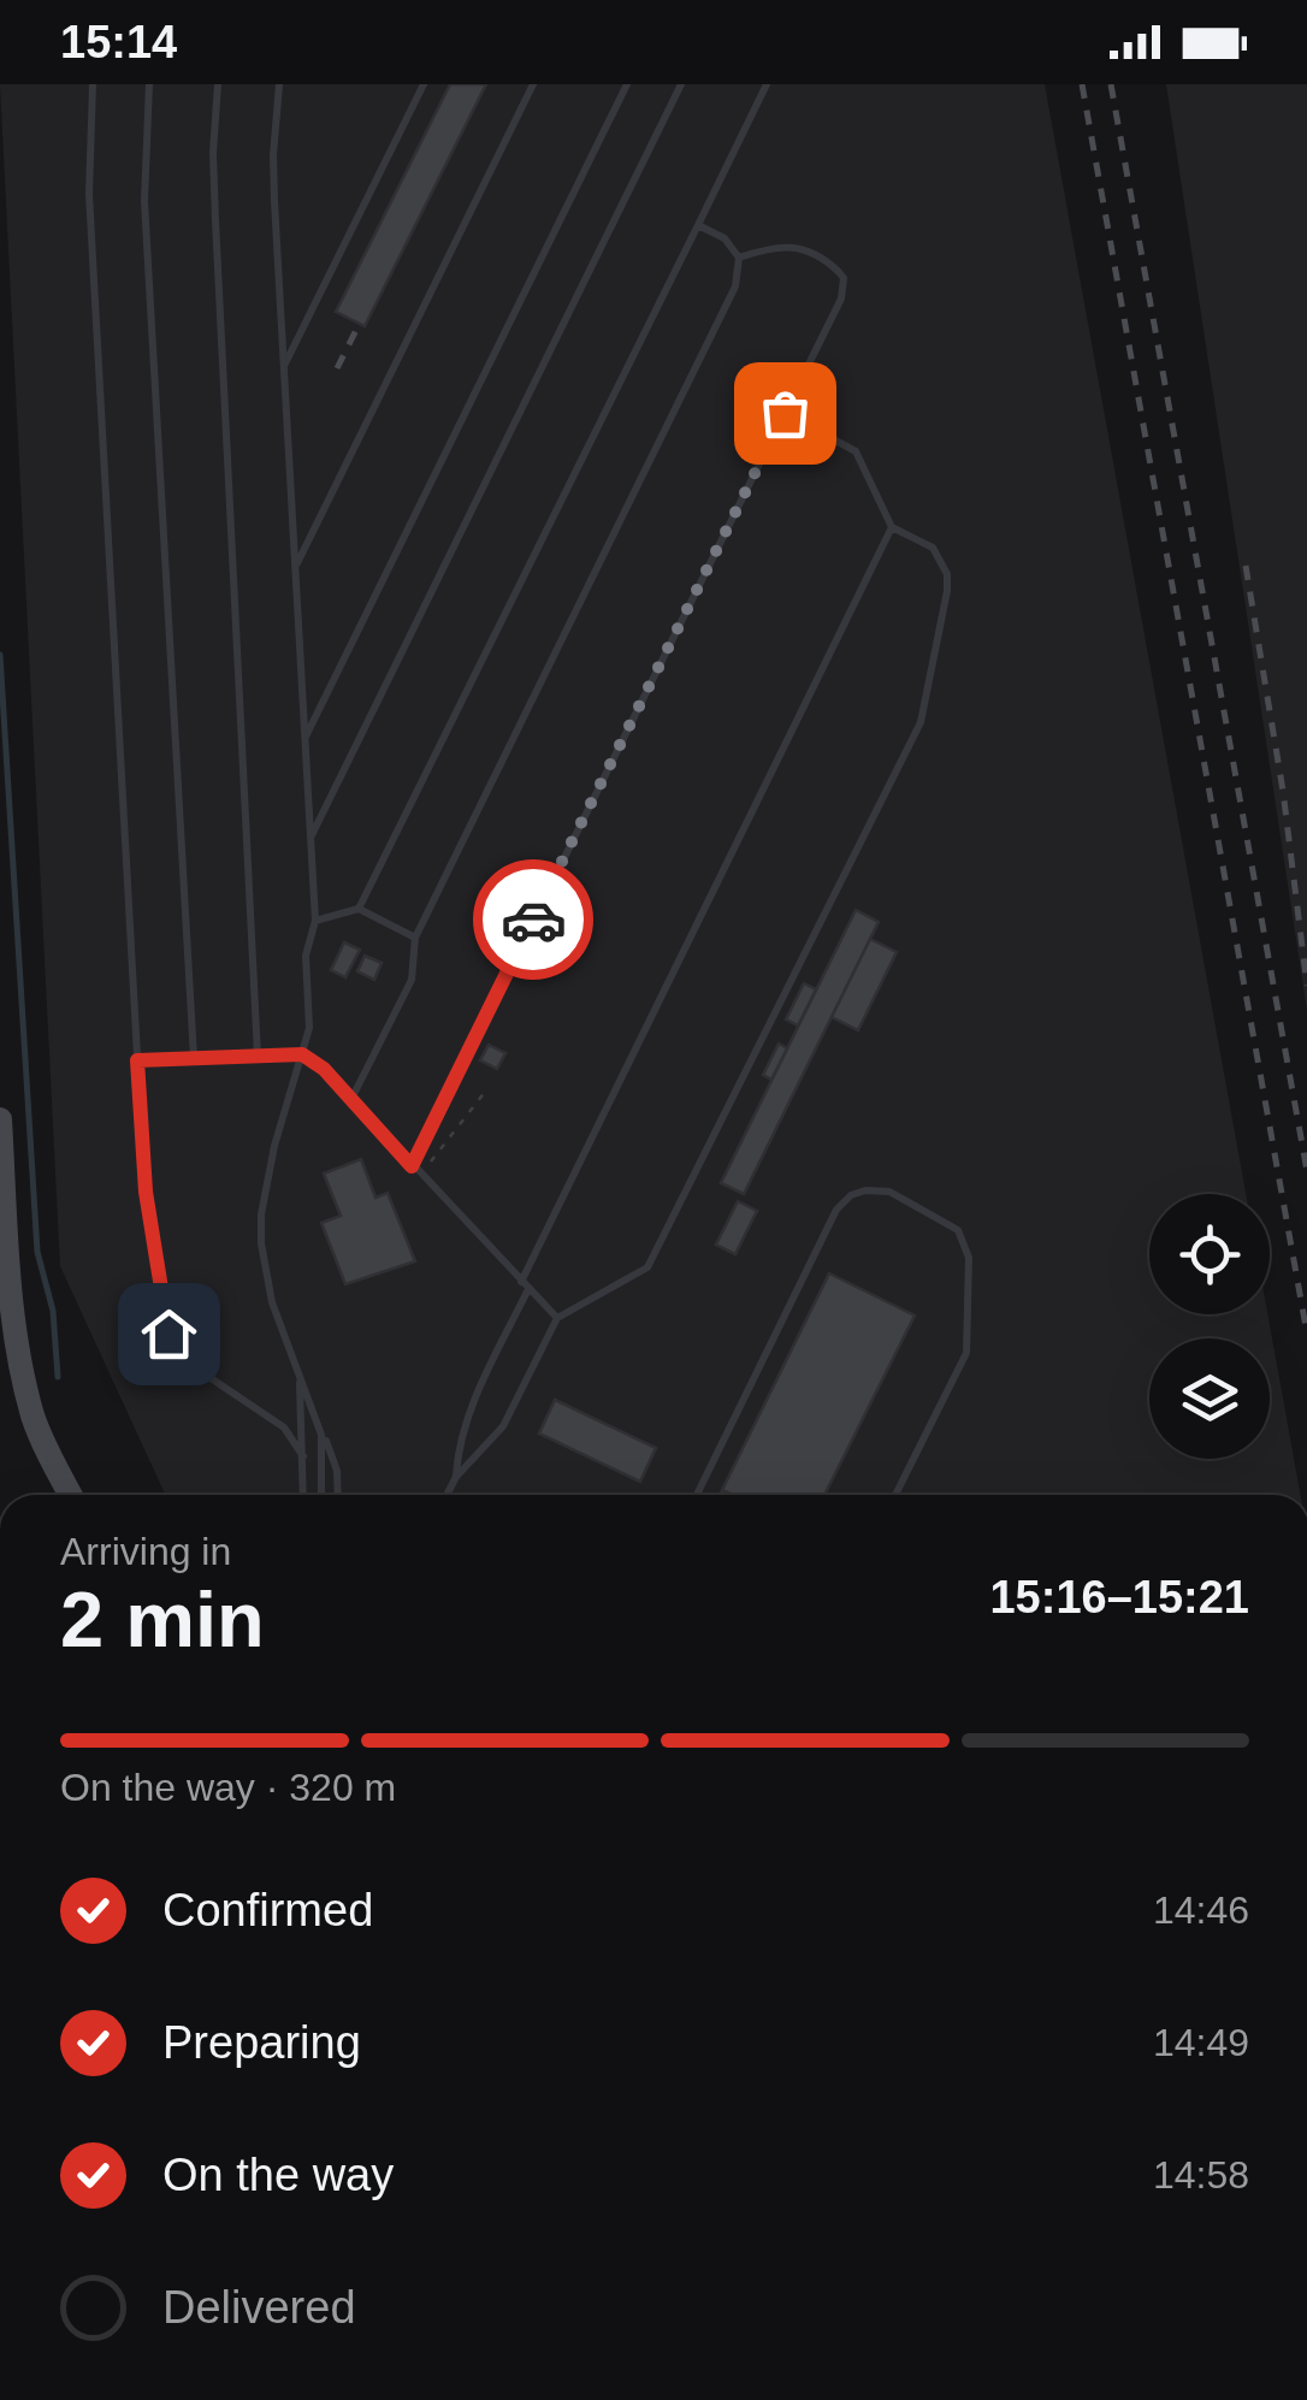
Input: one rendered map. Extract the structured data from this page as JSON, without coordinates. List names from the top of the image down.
{
  "page": {
    "status": "15:14",
    "heading": ["2 min", "Arriving in", "15:16–15:21"],
    "bar": "On the way · 320 m",
    "list": [
      ["Confirmed", "14:46"],
      ["Preparing", "14:49"],
      ["On the way", "14:58"],
      "Delivered"
    ]
  }
}
